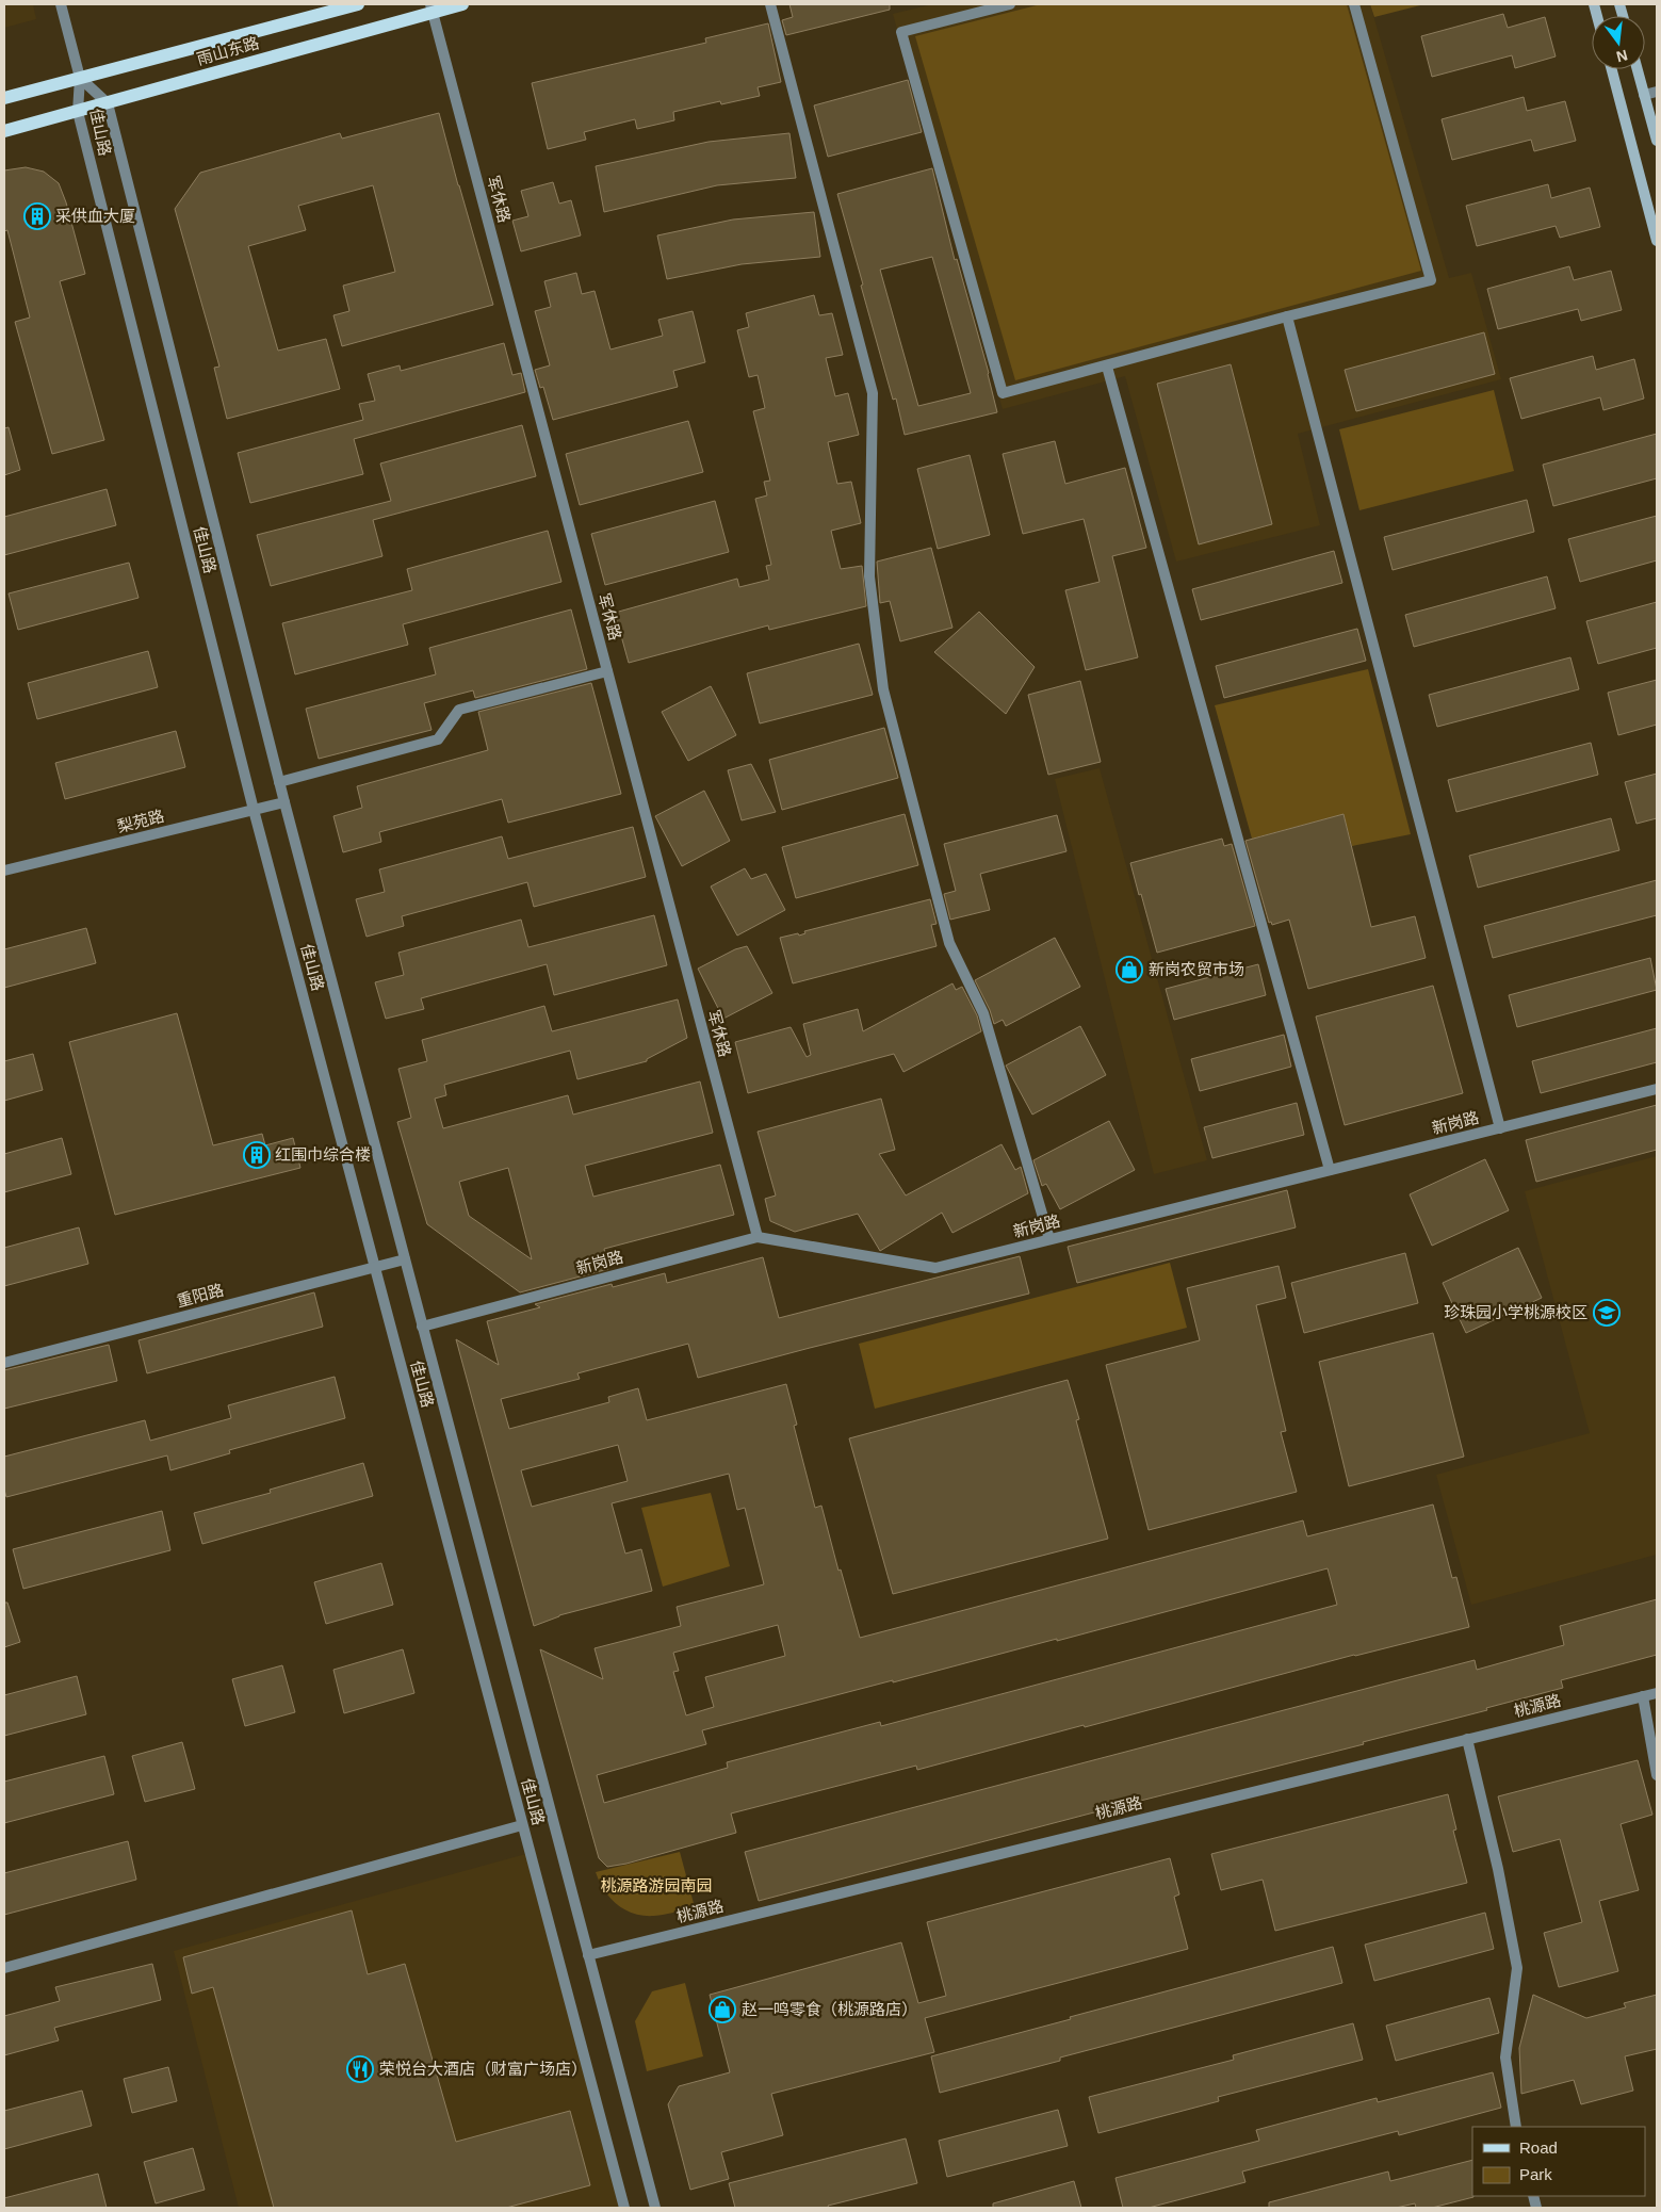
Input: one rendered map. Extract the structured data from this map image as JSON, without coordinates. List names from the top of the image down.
{
  "streets": {
    "main road": ["雨山东路"],
    "street": [
      "佳山路",
      "军休路",
      "梨苑路",
      "新岗路",
      "重阳路",
      "桃源路"
    ]
  },
  "crossings": [
    ["雨山东路", "佳山路"],
    ["雨山东路", "军休路"],
    ["佳山路", "梨苑路"],
    ["佳山路", "新岗路"],
    ["佳山路", "重阳路"],
    ["佳山路", "桃源路"],
    ["军休路", "新岗路"]
  ],
  "parks": ["桃源路游园南园"],
  "places": {
    "building": ["采供血大厦", "红围巾综合楼"],
    "shop": ["新岗农贸市场", "赵一鸣零食（桃源路店）"],
    "school or university": ["珍珠园小学桃源校区"],
    "restaurant": ["荣悦台大酒店（财富广场店）"]
  },
  "legend": ["Road", "Park"],
  "north": "bottom"
}
